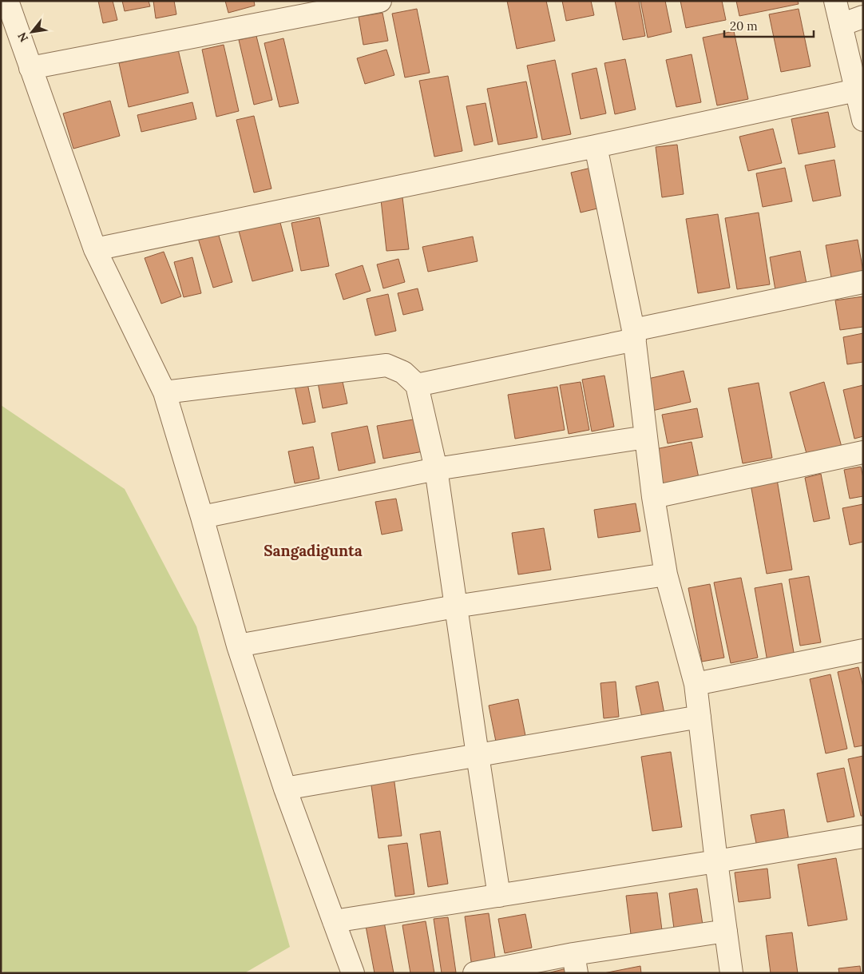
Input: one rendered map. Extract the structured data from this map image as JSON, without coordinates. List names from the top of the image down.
{
  "districts": ["Sangadigunta"],
  "scale_bar": "20 m",
  "north": "bottom left"
}
